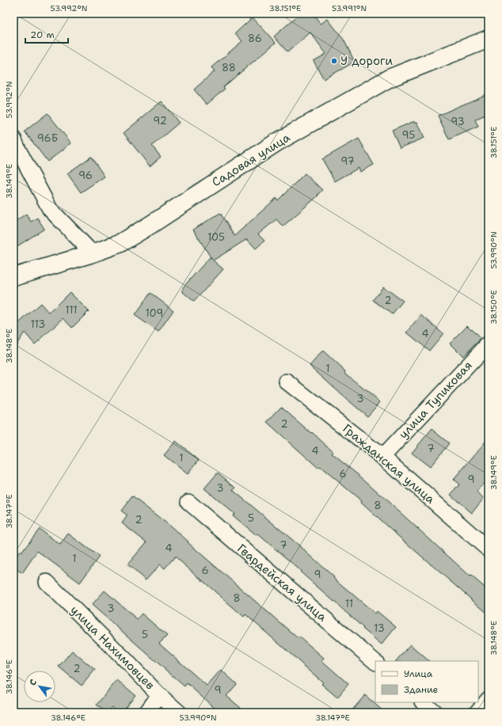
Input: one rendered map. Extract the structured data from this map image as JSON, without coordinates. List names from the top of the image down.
{
  "streets": {
    "main road": ["Садовая улица"],
    "street": [
      "улица Тупиковая",
      "Гражданская улица",
      "Гвардейская улица",
      "улица Нахимовцев"
    ]
  },
  "crossings": [
    ["улица Тупиковая", "Гражданская улица"]
  ],
  "places": ["У дороги"],
  "house_numbers": [
    "86",
    "88",
    "92",
    "93",
    "95",
    "96Б",
    "97",
    "96",
    "105",
    "2",
    "111",
    "109",
    "113",
    "4",
    "1",
    "3",
    "2",
    "7",
    "4",
    "1",
    "6",
    "9",
    "3",
    "8",
    "5",
    "2",
    "7",
    "4",
    "1",
    "6",
    "9",
    "8",
    "11",
    "3",
    "13",
    "5",
    "2",
    "9"
  ],
  "legend": ["Улица", "Здание"],
  "scale_bar": "20 m",
  "north": "top left",
  "coordinates": [
    "53.992°N",
    "38.151°E",
    "53.991°N",
    "38.149°E",
    "53.990°N",
    "38.150°E",
    "38.148°E",
    "38.147°E",
    "38.146°E"
  ]
}
